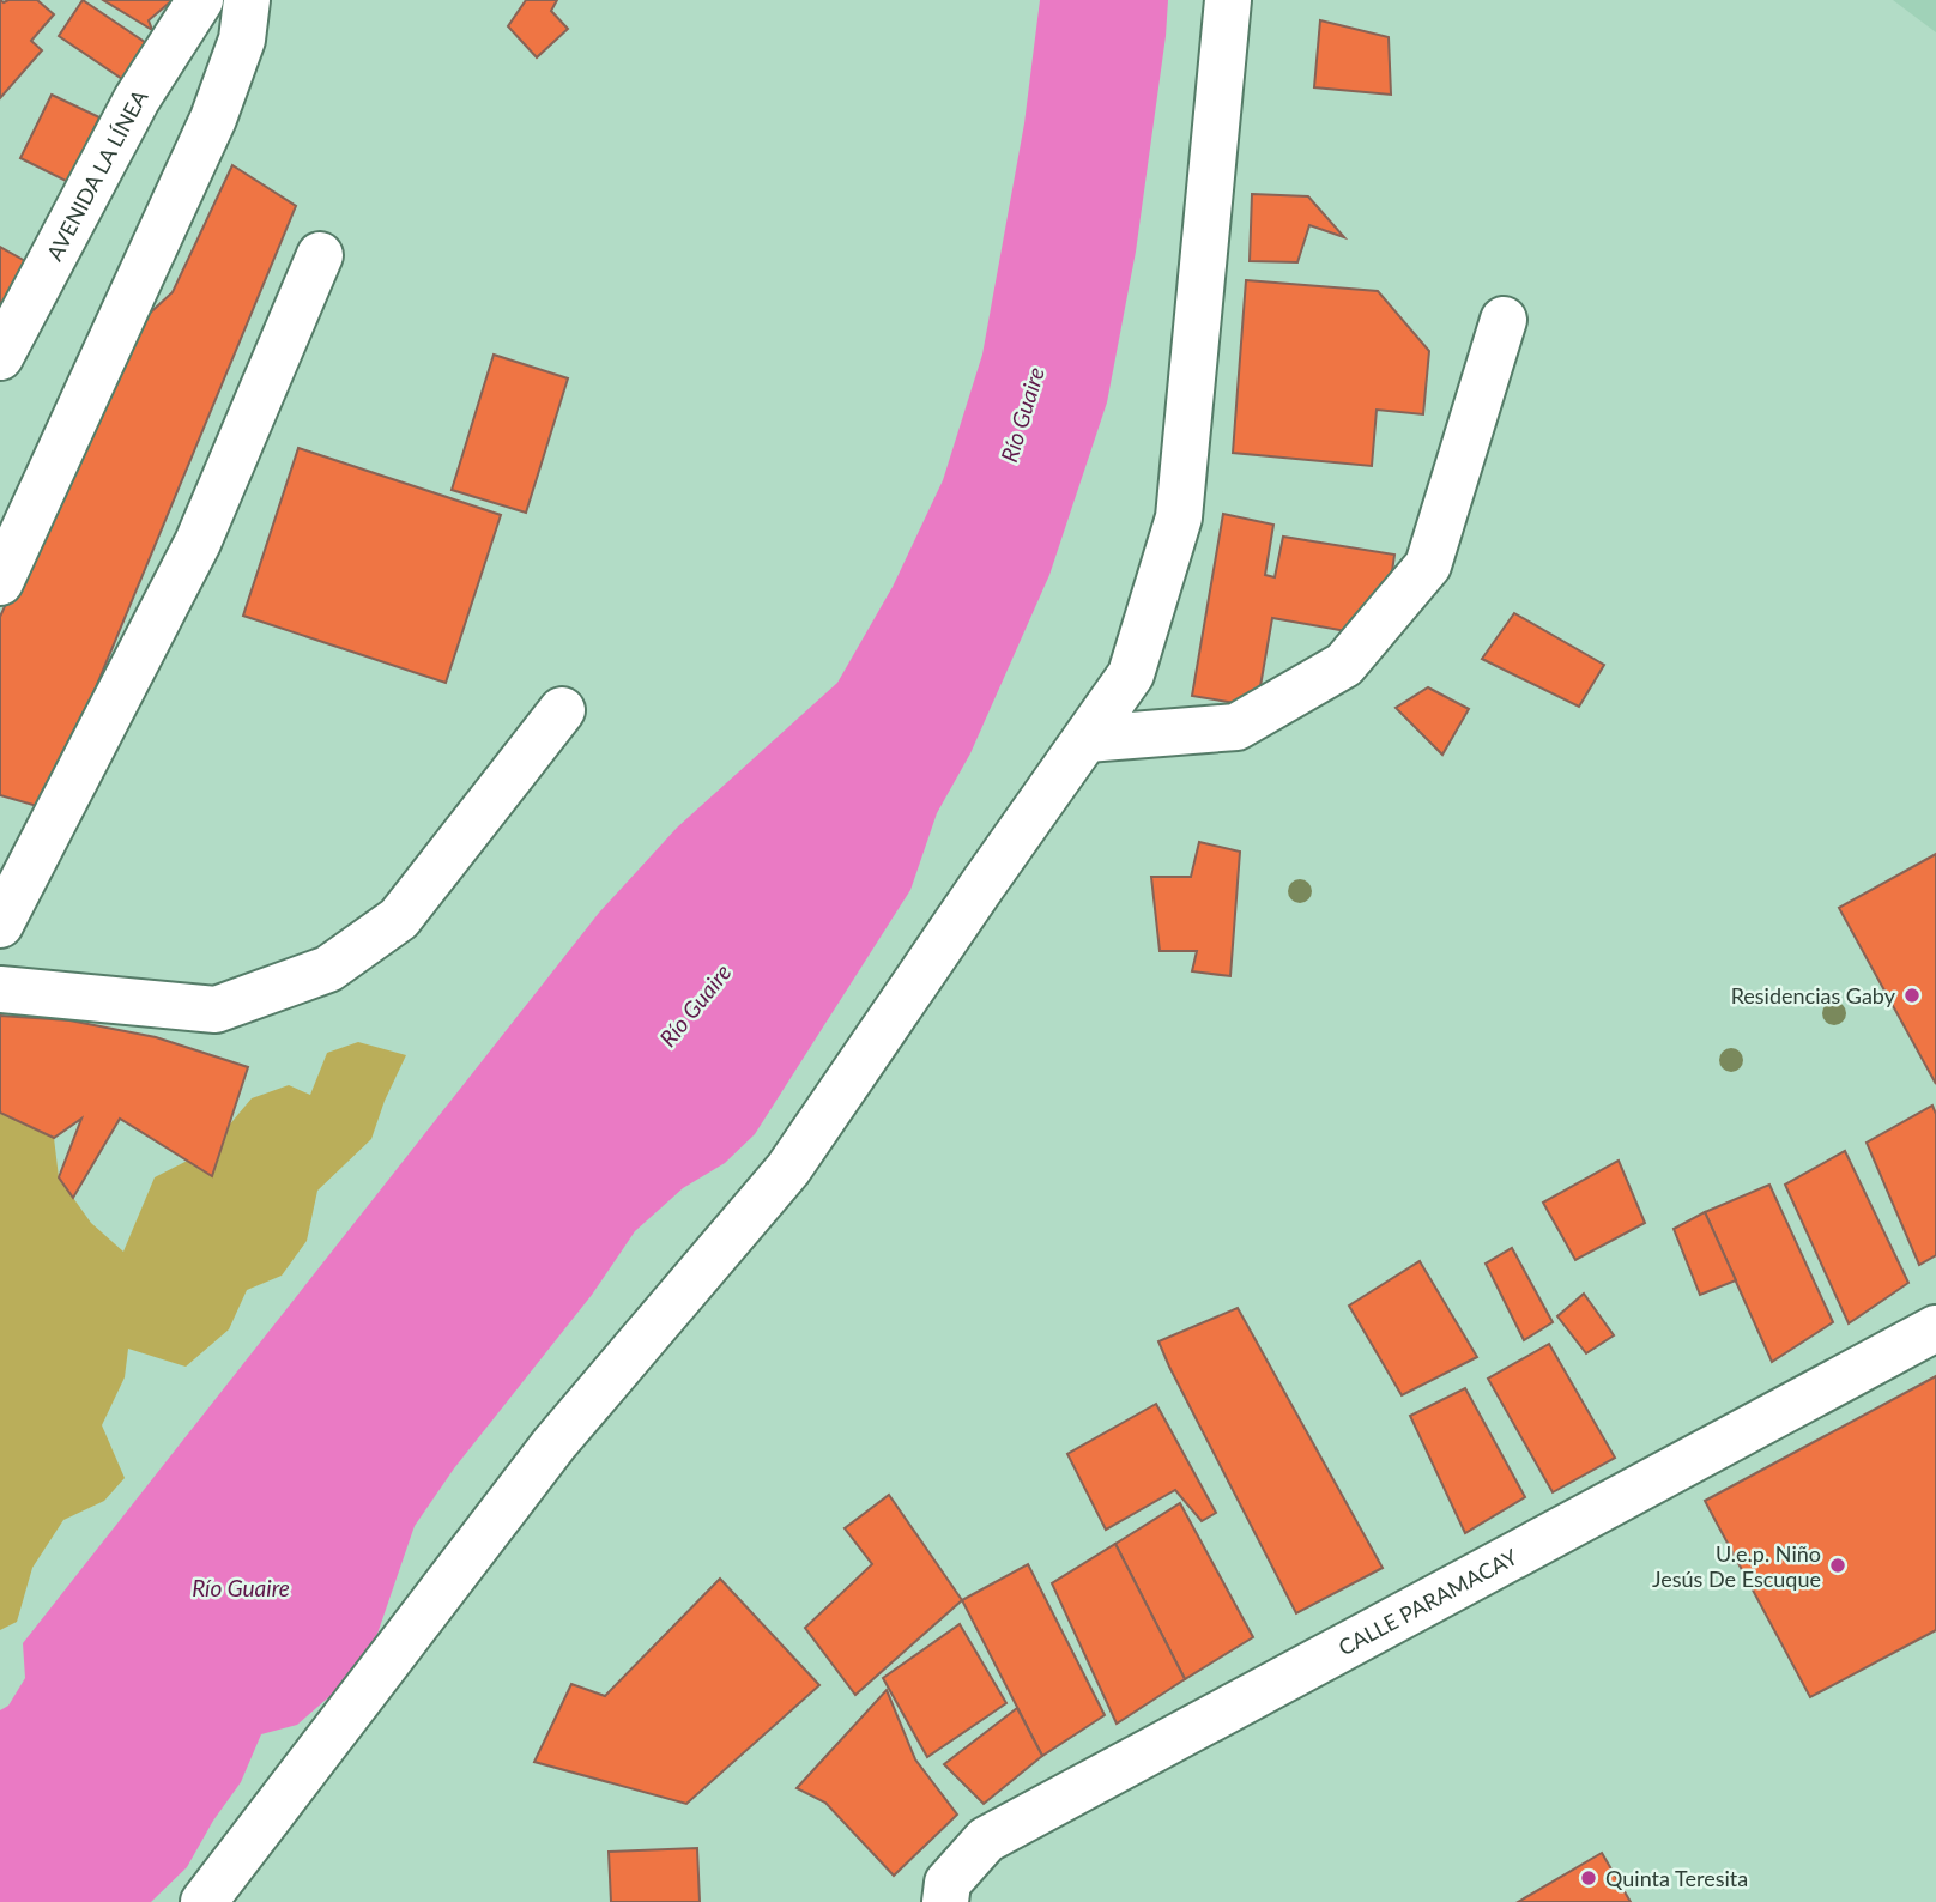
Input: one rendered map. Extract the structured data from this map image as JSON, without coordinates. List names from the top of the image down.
{
  "streets": {
    "street": ["AVENIDA LA LÍNEA", "CALLE PARAMACAY"]
  },
  "water": ["Río Guaire"],
  "places": ["Residencias Gaby", "U.e.p. Niño Jesús De Escuque", "Quinta Teresita"]
}
